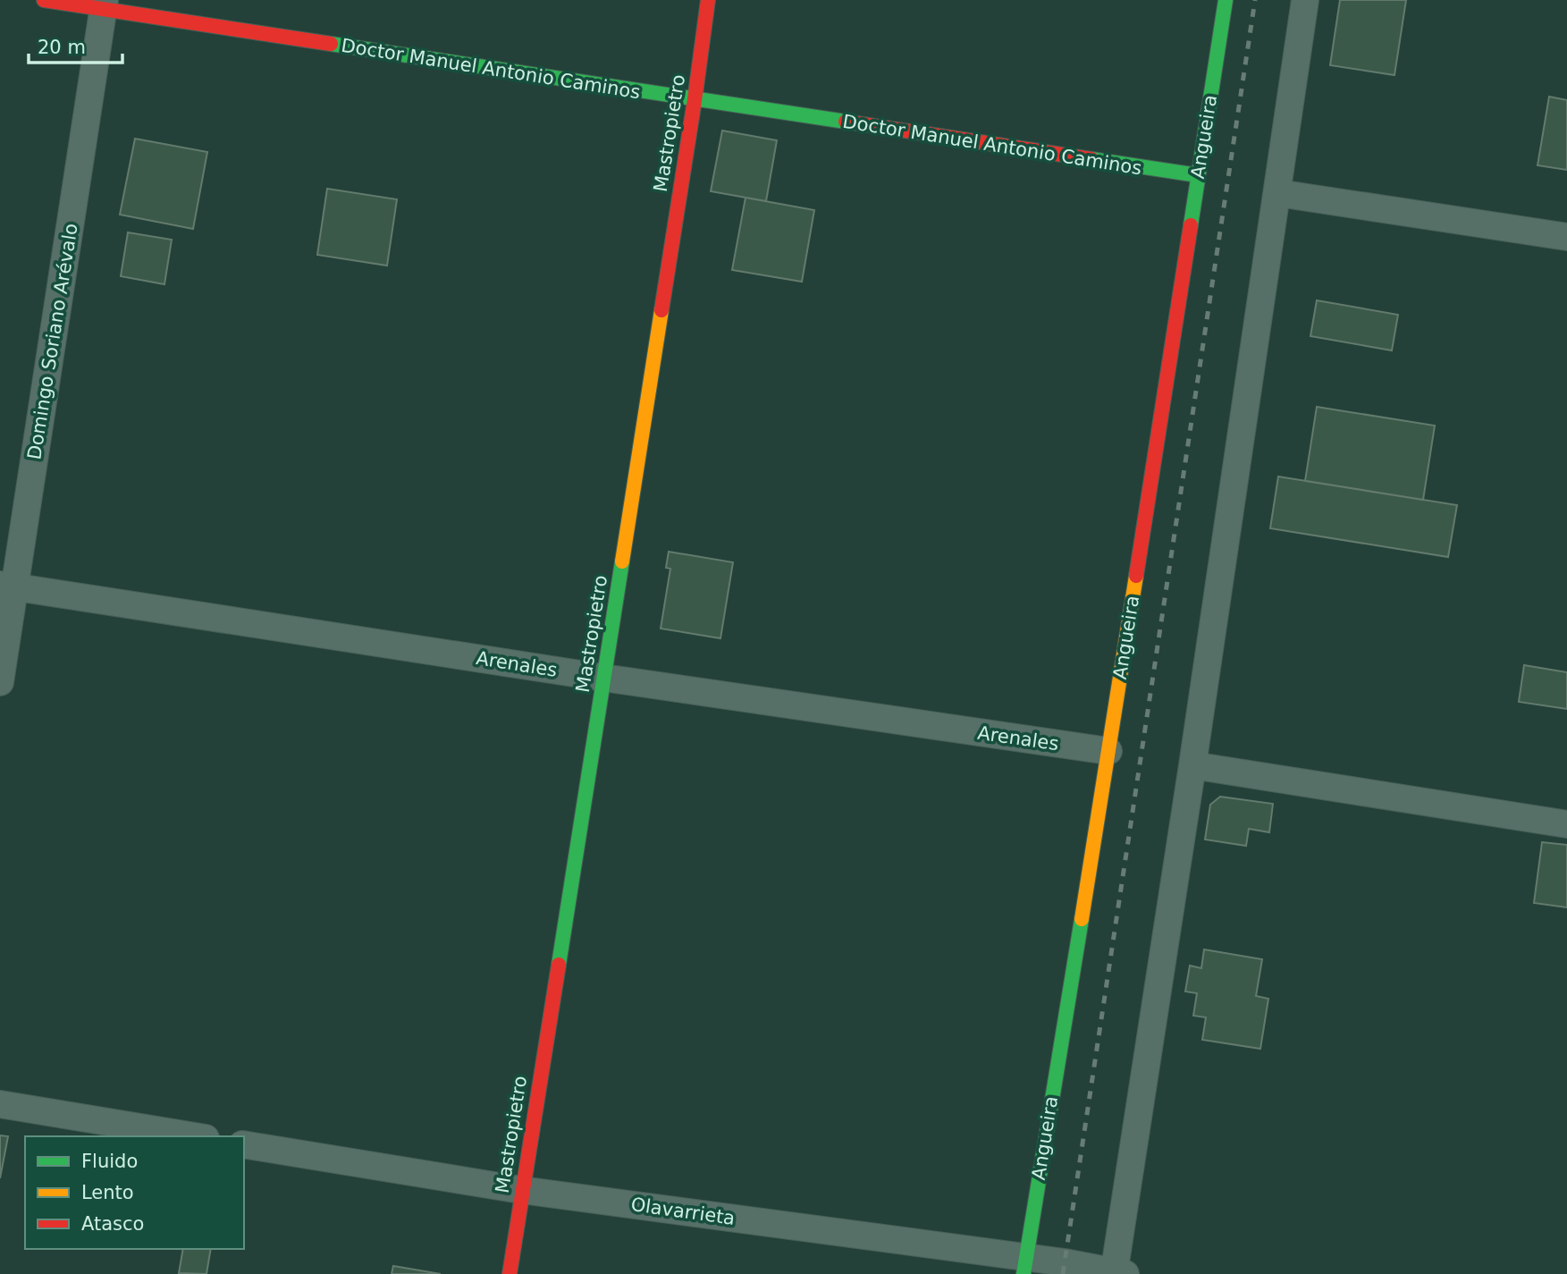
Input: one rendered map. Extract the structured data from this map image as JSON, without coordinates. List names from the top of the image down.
{
  "streets": {
    "street": [
      "Doctor Manuel Antonio Caminos",
      "Mastropietro",
      "Angueira",
      "Domingo Soriano Arévalo",
      "Arenales",
      "Olavarrieta"
    ]
  },
  "crossings": [
    ["Doctor Manuel Antonio Caminos", "Mastropietro"],
    ["Doctor Manuel Antonio Caminos", "Angueira"],
    ["Doctor Manuel Antonio Caminos", "Domingo Soriano Arévalo"],
    ["Mastropietro", "Arenales"],
    ["Mastropietro", "Olavarrieta"],
    ["Angueira", "Arenales"],
    ["Angueira", "Olavarrieta"],
    ["Domingo Soriano Arévalo", "Arenales"]
  ],
  "legend": ["Fluido", "Lento", "Atasco"],
  "scale_bar": "20 m"
}
